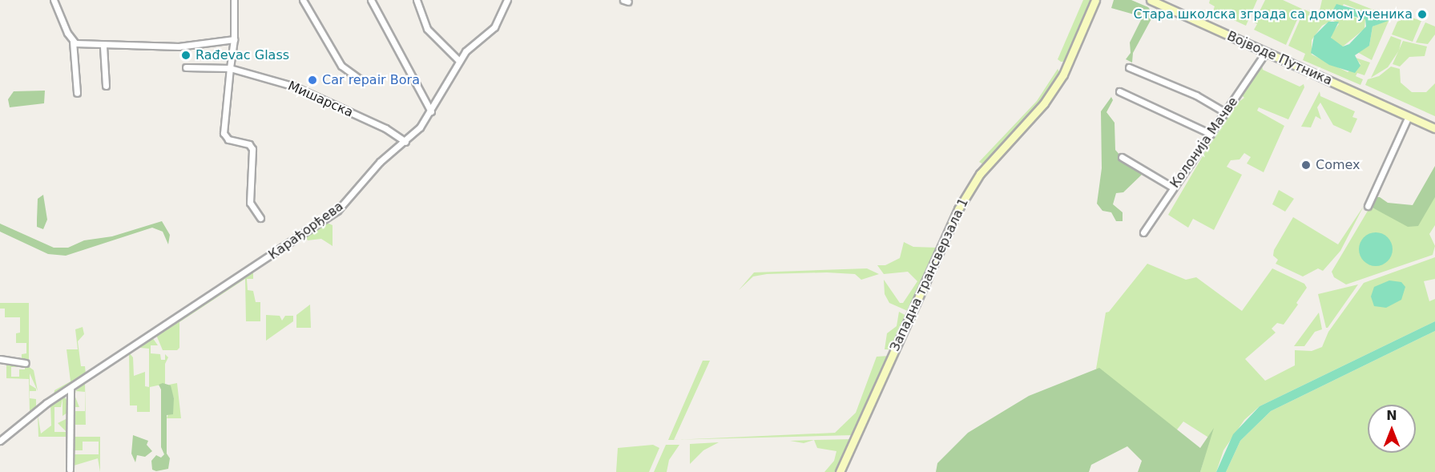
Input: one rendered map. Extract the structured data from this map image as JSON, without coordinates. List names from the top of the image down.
{
  "streets": {
    "main road": ["Војводе Путника", "Западна трансверзала 1"],
    "street": ["Мишарска", "Колонија Мачве", "Карађорђева"]
  },
  "crossings": [
    ["Војводе Путника", "Колонија Мачве"],
    ["Мишарска", "Карађорђева"]
  ],
  "places": [
    "Стара школска зграда са домом ученика",
    "Rađevac Glass",
    "Car repair Bora",
    "Comex"
  ],
  "north": "top"
}
